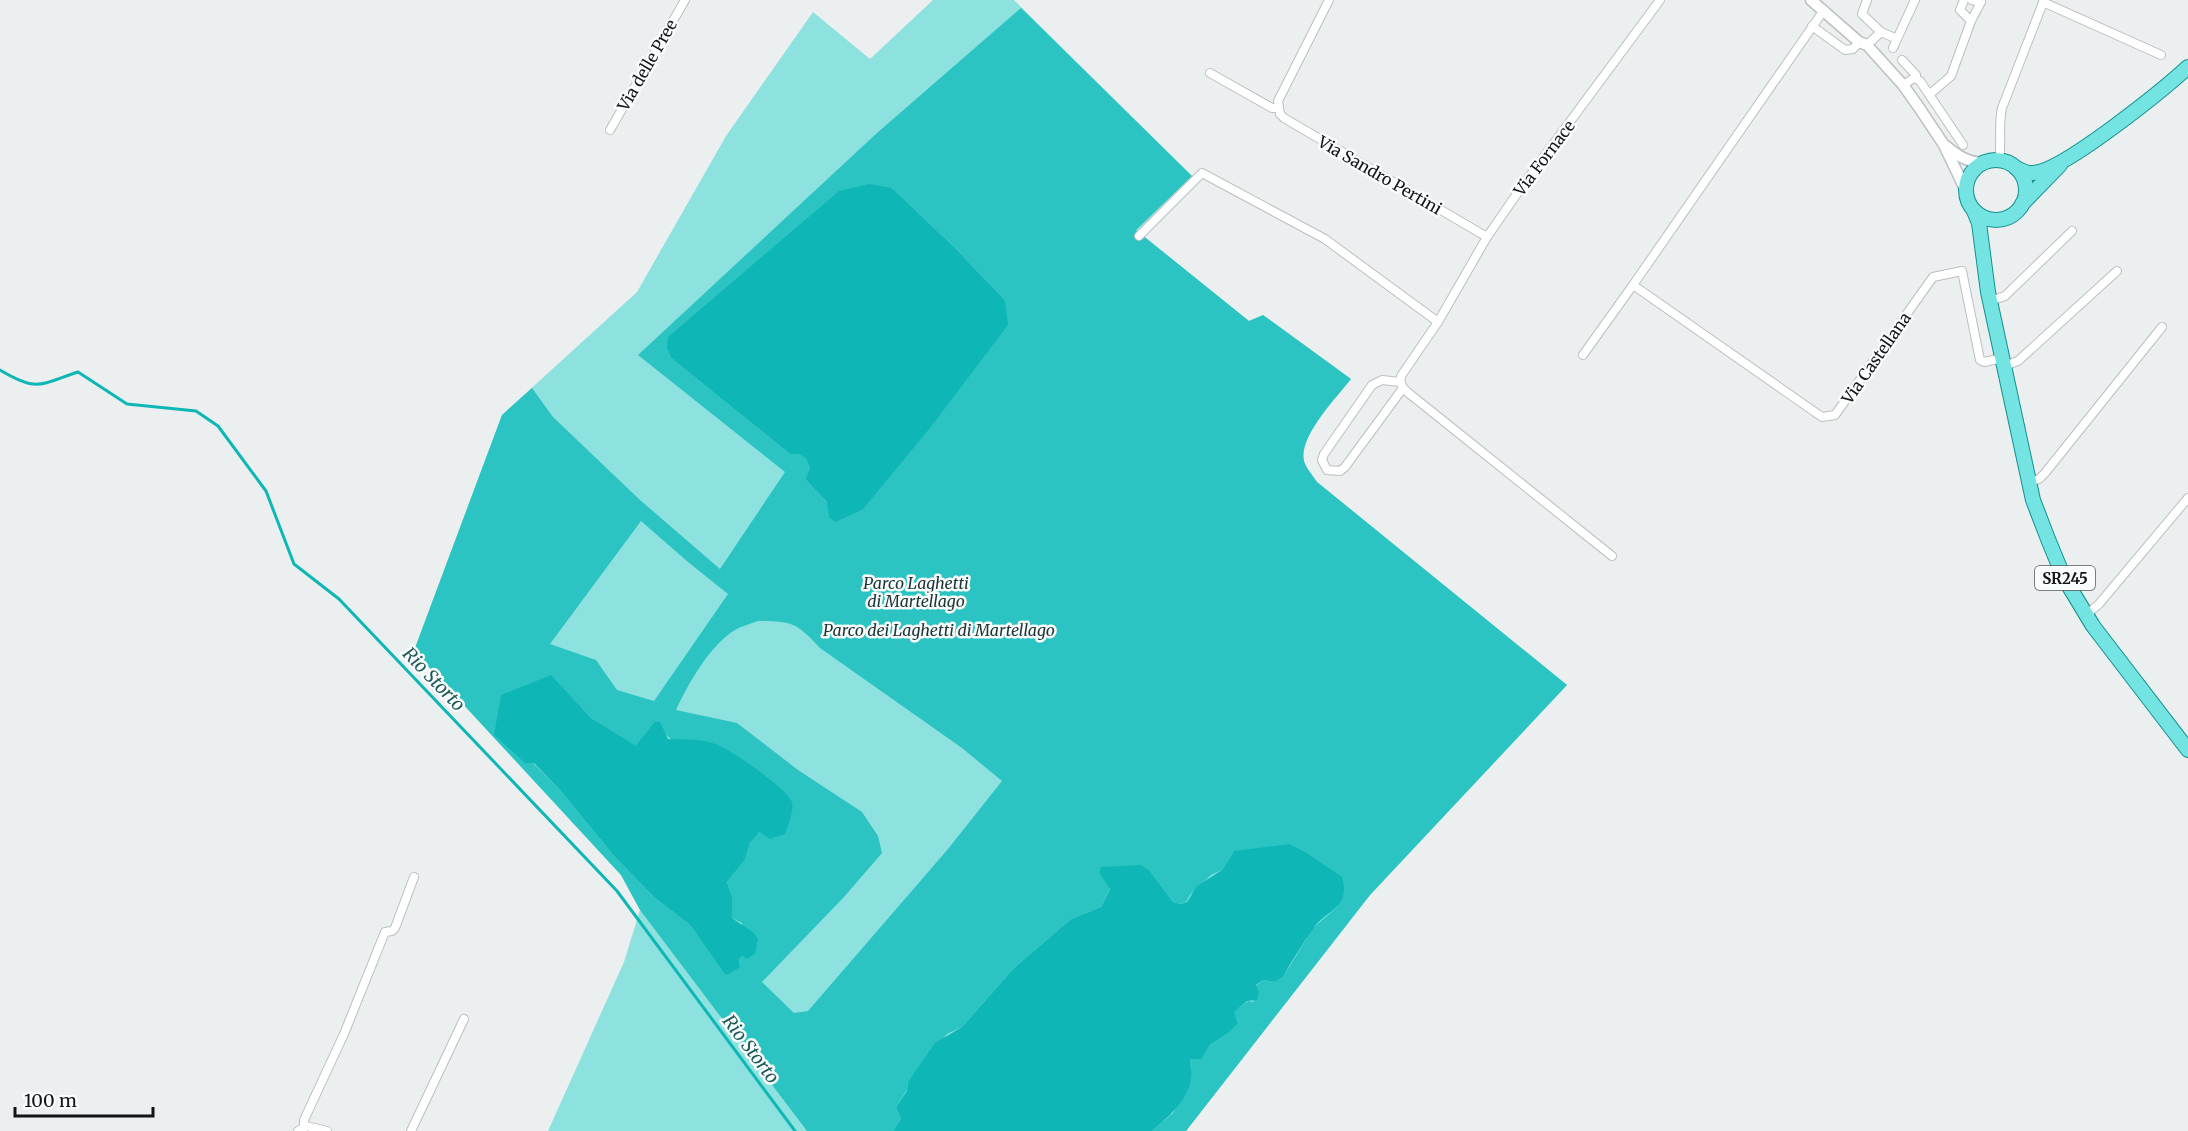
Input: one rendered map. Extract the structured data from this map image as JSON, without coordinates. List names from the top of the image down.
{
  "streets": {
    "main road": ["SR245"],
    "street": [
      "Via delle Pree",
      "Via Fornace",
      "Via Sandro Pertini",
      "Via Castellana"
    ]
  },
  "crossings": [
    ["Via Fornace", "Via Sandro Pertini"],
    ["Via Castellana", "SR245"]
  ],
  "water": ["Rio Storto"],
  "parks": ["Parco Laghetti di Martellago", "Parco dei Laghetti di Martellago"],
  "scale_bar": "100 m"
}
